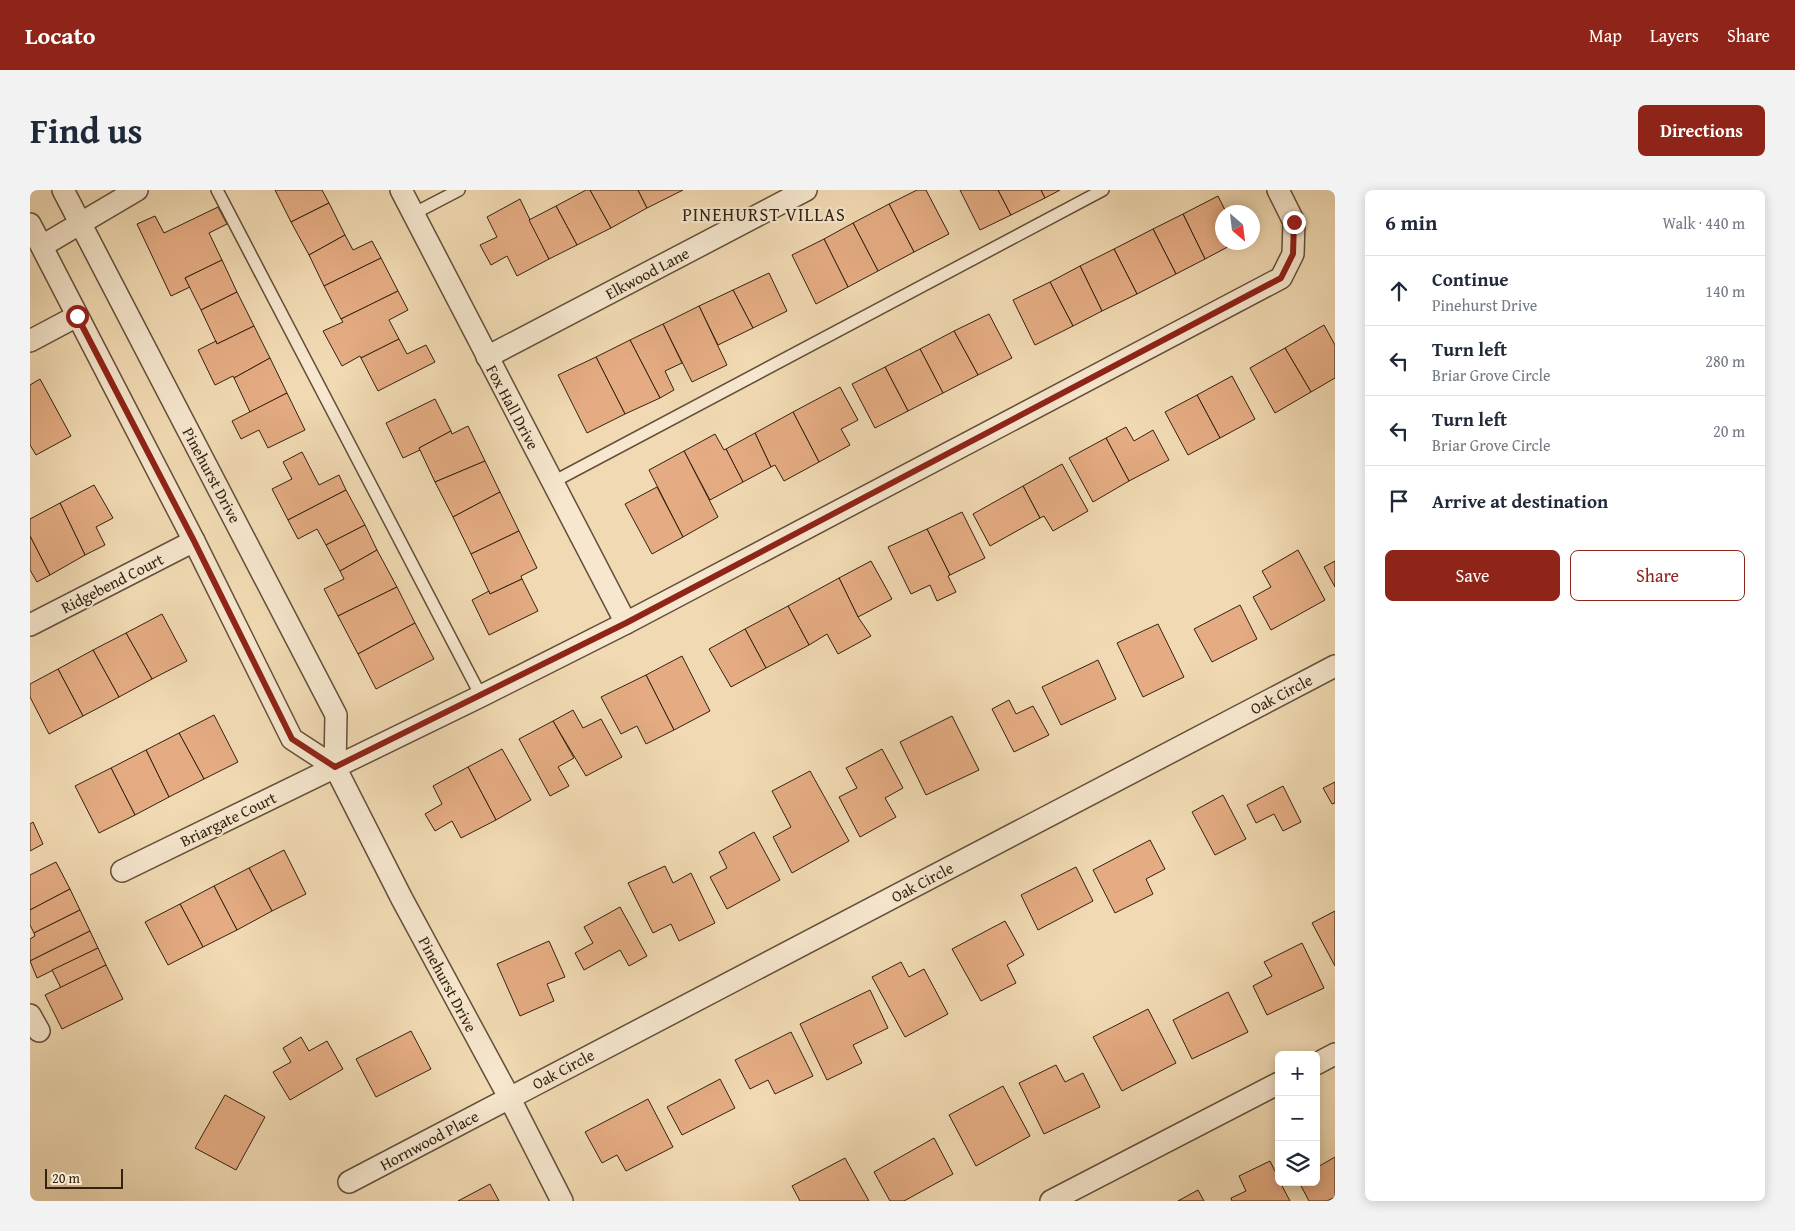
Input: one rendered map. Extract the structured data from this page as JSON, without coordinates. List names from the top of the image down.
{
  "streets": {
    "street": [
      "Elkwood Lane",
      "Fox Hall Drive",
      "Pinehurst Drive",
      "Ridgebend Court",
      "Oak Circle",
      "Briargate Court",
      "Hornwood Place"
    ]
  },
  "crossings": [
    ["Elkwood Lane", "Fox Hall Drive"],
    ["Fox Hall Drive", "Briargate Court"],
    ["Pinehurst Drive", "Oak Circle"],
    ["Pinehurst Drive", "Briargate Court"],
    ["Pinehurst Drive", "Hornwood Place"],
    ["Oak Circle", "Hornwood Place"]
  ],
  "districts": ["PINEHURST VILLAS"],
  "scale_bar": "20 m",
  "north": "bottom right",
  "page": {
    "header": "Locato",
    "nav": ["Map", "Layers", "Share"],
    "title": "Find us",
    "buttons": [
      "Directions",
      ["Save", "Share"]
    ],
    "heading": ["6 min", "Walk · 440 m"],
    "list": [
      ["Continue", "Pinehurst Drive", "140 m"],
      ["Turn left", "Briar Grove Circle", "280 m"],
      ["Turn left", "Briar Grove Circle", "20 m"],
      "Arrive at destination"
    ],
    "map_buttons": ["+", "−"],
    "scale": "20 m"
  }
}
